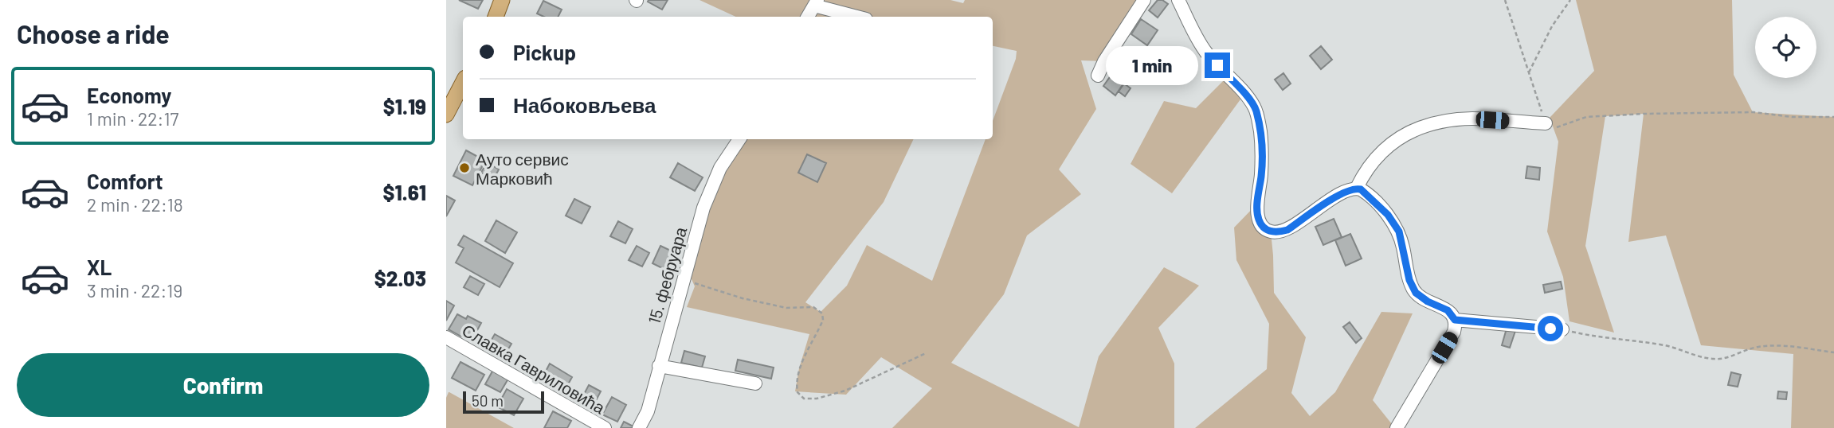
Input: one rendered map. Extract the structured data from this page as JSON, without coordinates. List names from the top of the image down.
{
  "streets": {
    "street": ["15. фебруара", "Славка Гавриловића"]
  },
  "places": ["Ауто сервис Марковић"],
  "scale_bar": "50 m",
  "page": {
    "heading": "Choose a ride",
    "banner": ["Pickup", "Набоковљева"],
    "bubble": "1 min",
    "list": [
      {
        "name": "Economy",
        "note": "1 min · 22:17",
        "value": "$1.19"
      },
      {
        "name": "Comfort",
        "note": "2 min · 22:18",
        "value": "$1.61"
      },
      {
        "name": "XL",
        "note": "3 min · 22:19",
        "value": "$2.03"
      }
    ],
    "buttons": "Confirm",
    "scale": "50 m"
  }
}
